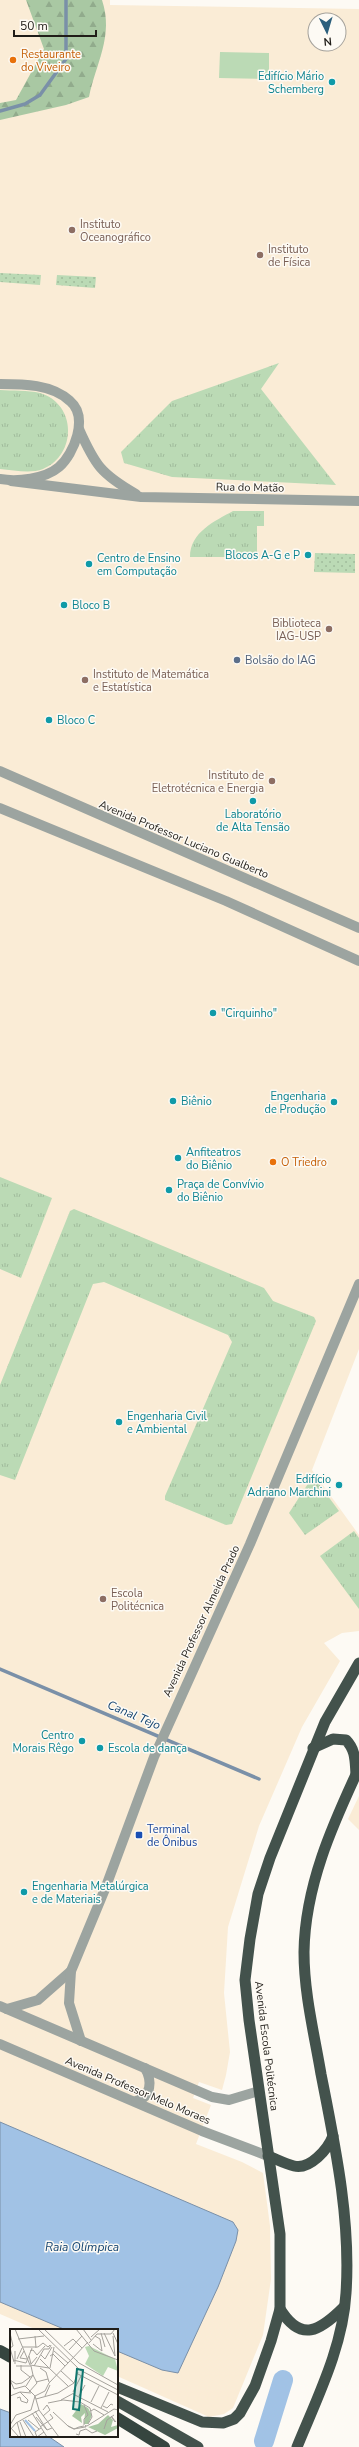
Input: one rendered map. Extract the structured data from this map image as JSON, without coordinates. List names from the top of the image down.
{
  "streets": {
    "highway": ["Avenida Escola Politécnica"],
    "street": [
      "Rua do Matão",
      "Avenida Professor Luciano Gualberto",
      "Avenida Professor Almeida Prado",
      "Avenida Professor Melo Moraes"
    ]
  },
  "crossings": [
    ["Avenida Professor Almeida Prado", "Avenida Professor Melo Moraes"],
    ["Avenida Escola Politécnica", "Avenida Professor Melo Moraes"]
  ],
  "water": ["Canal Tejo", "Raia Olímpica"],
  "places": {
    "other": [
      "Restaurante do Viveiro",
      "Edifício Mário Schemberg",
      "Instituto Oceanográfico",
      "Instituto de Física",
      "Blocos A-G e P",
      "Centro de Ensino em Computação",
      "Bloco B",
      "Biblioteca IAG-USP",
      "Bolsão do IAG",
      "Instituto de Matemática e Estatística",
      "Bloco C",
      "Instituto de Eletrotécnica e Energia",
      "Laboratório de Alta Tensão",
      "\"Cirquinho\"",
      "Biênio",
      "Engenharia de Produção",
      "Anfiteatros do Biênio",
      "O Triedro",
      "Praça de Convívio do Biênio",
      "Engenharia Civil e Ambiental",
      "Edifício Adriano Marchini",
      "Escola Politécnica",
      "Centro Morais Rêgo",
      "Escola de dança",
      "Engenharia Metalúrgica e de Materiais"
    ],
    "transit": ["Terminal de Ônibus"]
  },
  "scale_bar": "50 m",
  "north": "bottom"
}
